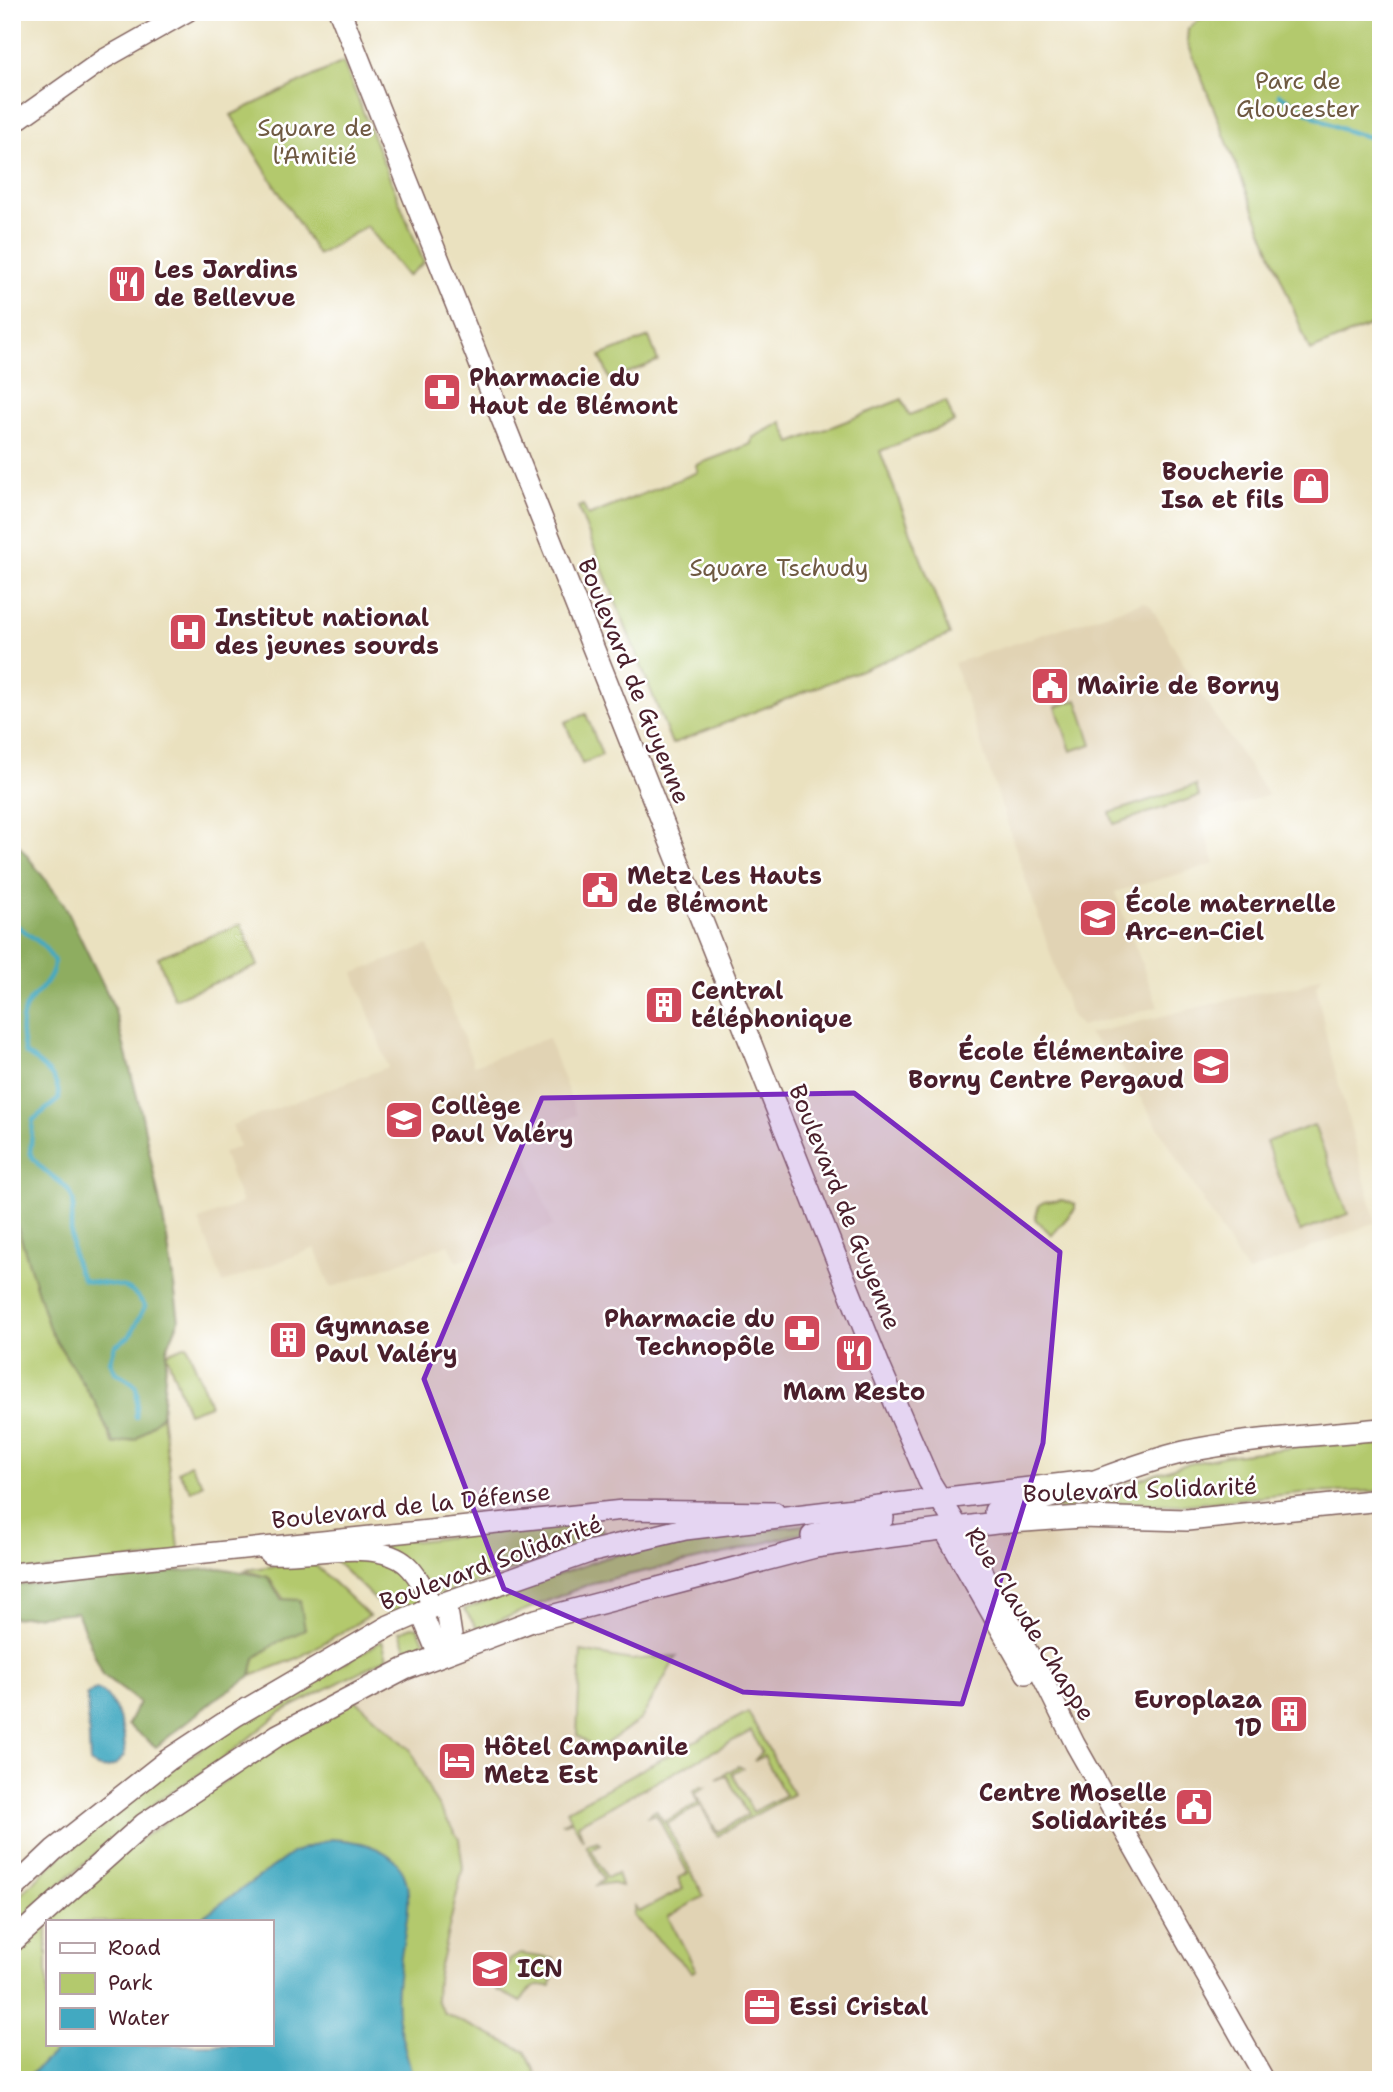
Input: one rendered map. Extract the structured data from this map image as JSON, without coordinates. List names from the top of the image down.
{
  "streets": {
    "main road": ["Boulevard de Guyenne", "Boulevard Solidarité"],
    "street": ["Boulevard de la Défense", "Rue Claude Chappe"]
  },
  "crossings": [
    ["Boulevard de Guyenne", "Boulevard Solidarité"],
    ["Boulevard de Guyenne", "Rue Claude Chappe"],
    ["Boulevard Solidarité", "Boulevard de la Défense"],
    ["Boulevard Solidarité", "Rue Claude Chappe"]
  ],
  "parks": ["Parc de Gloucester", "Square de l'Amitié", "Square Tschudy"],
  "places": {
    "restaurant": ["Les Jardins de Bellevue", "Mam Resto"],
    "pharmacy": ["Pharmacie du Haut de Blémont", "Pharmacie du Technopôle"],
    "shop": ["Boucherie Isa et fils"],
    "hospital": ["Institut national des jeunes sourds"],
    "public building": ["Mairie de Borny", "Metz Les Hauts de Blémont", "Centre Moselle Solidarités"],
    "school or university": [
      "École maternelle Arc-en-Ciel",
      "École Élémentaire Borny Centre Pergaud",
      "Collège Paul Valéry",
      "ICN"
    ],
    "building": ["Central téléphonique", "Gymnase Paul Valéry", "Europlaza 1D"],
    "hotel": ["Hôtel Campanile Metz Est"],
    "office": ["Essi Cristal"]
  },
  "legend": ["Road", "Park", "Water"]
}
